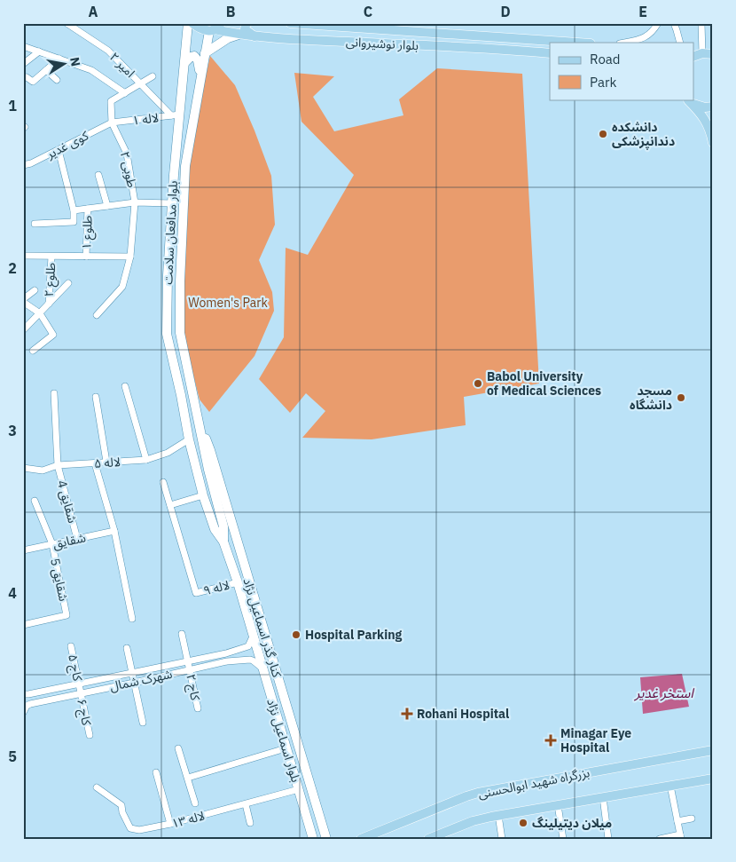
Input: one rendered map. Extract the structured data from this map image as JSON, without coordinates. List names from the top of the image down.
{
  "streets": {
    "main road": [
      "بلوار نوشیروانی",
      "بلوار مدافعان سلامت",
      "کنار گذر اسماعیل نژاد",
      "بلوار اسماعیل نژاد",
      "بزرگراه شهید ابوالحسنی"
    ],
    "street": [
      "امیر ۲",
      "لاله ۱",
      "کوی غدیر",
      "طوبی ۲",
      "طلوع ۱",
      "طلوع ۲",
      "لاله ۵",
      "شقايق 4",
      "شقايق",
      "شقايق 5",
      "لاله ۹",
      "کاج ۵",
      "شهرک شمال",
      "کاج ۲",
      "کاج ۶",
      "لاله ۱۳"
    ]
  },
  "crossings": [
    ["بلوار نوشیروانی", "بلوار مدافعان سلامت"],
    ["امیر ۲", "لاله ۱"],
    ["امیر ۲", "بلوار مدافعان سلامت"],
    ["لاله ۱", "کوی غدیر"],
    ["لاله ۱", "طوبی ۲"],
    ["لاله ۱", "بلوار مدافعان سلامت"],
    ["کوی غدیر", "طوبی ۲"],
    ["بلوار مدافعان سلامت", "لاله ۵"],
    ["بلوار مدافعان سلامت", "کنار گذر اسماعیل نژاد"],
    ["بلوار مدافعان سلامت", "بلوار اسماعیل نژاد"],
    ["لاله ۵", "شقايق 4"],
    ["لاله ۵", "بلوار اسماعیل نژاد"],
    ["شقايق 4", "شقايق"],
    ["شقايق", "شقايق 5"],
    ["لاله ۹", "بلوار اسماعیل نژاد"],
    ["کنار گذر اسماعیل نژاد", "بلوار اسماعیل نژاد"],
    ["کاج ۵", "شهرک شمال"],
    ["کاج ۵", "کاج ۶"],
    ["شهرک شمال", "کاج ۲"],
    ["شهرک شمال", "کاج ۶"],
    ["شهرک شمال", "بلوار اسماعیل نژاد"],
    ["بلوار اسماعیل نژاد", "لاله ۱۳"]
  ],
  "water": ["استخر غدیر"],
  "parks": ["Women's Park"],
  "places": {
    "other": [
      "دانشکده دندانپزشکی",
      "Babol University of Medical Sciences",
      "مسجد دانشگاه",
      "Hospital Parking",
      "میلان دیتیلینگ"
    ],
    "health": ["Rohani Hospital", "Minagar Eye Hospital"]
  },
  "legend": ["Road", "Park"],
  "north": "right",
  "grid": {
    "columns": [
      "A",
      "B",
      "C",
      "D",
      "E"
    ],
    "rows": [
      "1",
      "2",
      "3",
      "4",
      "5"
    ]
  }
}
